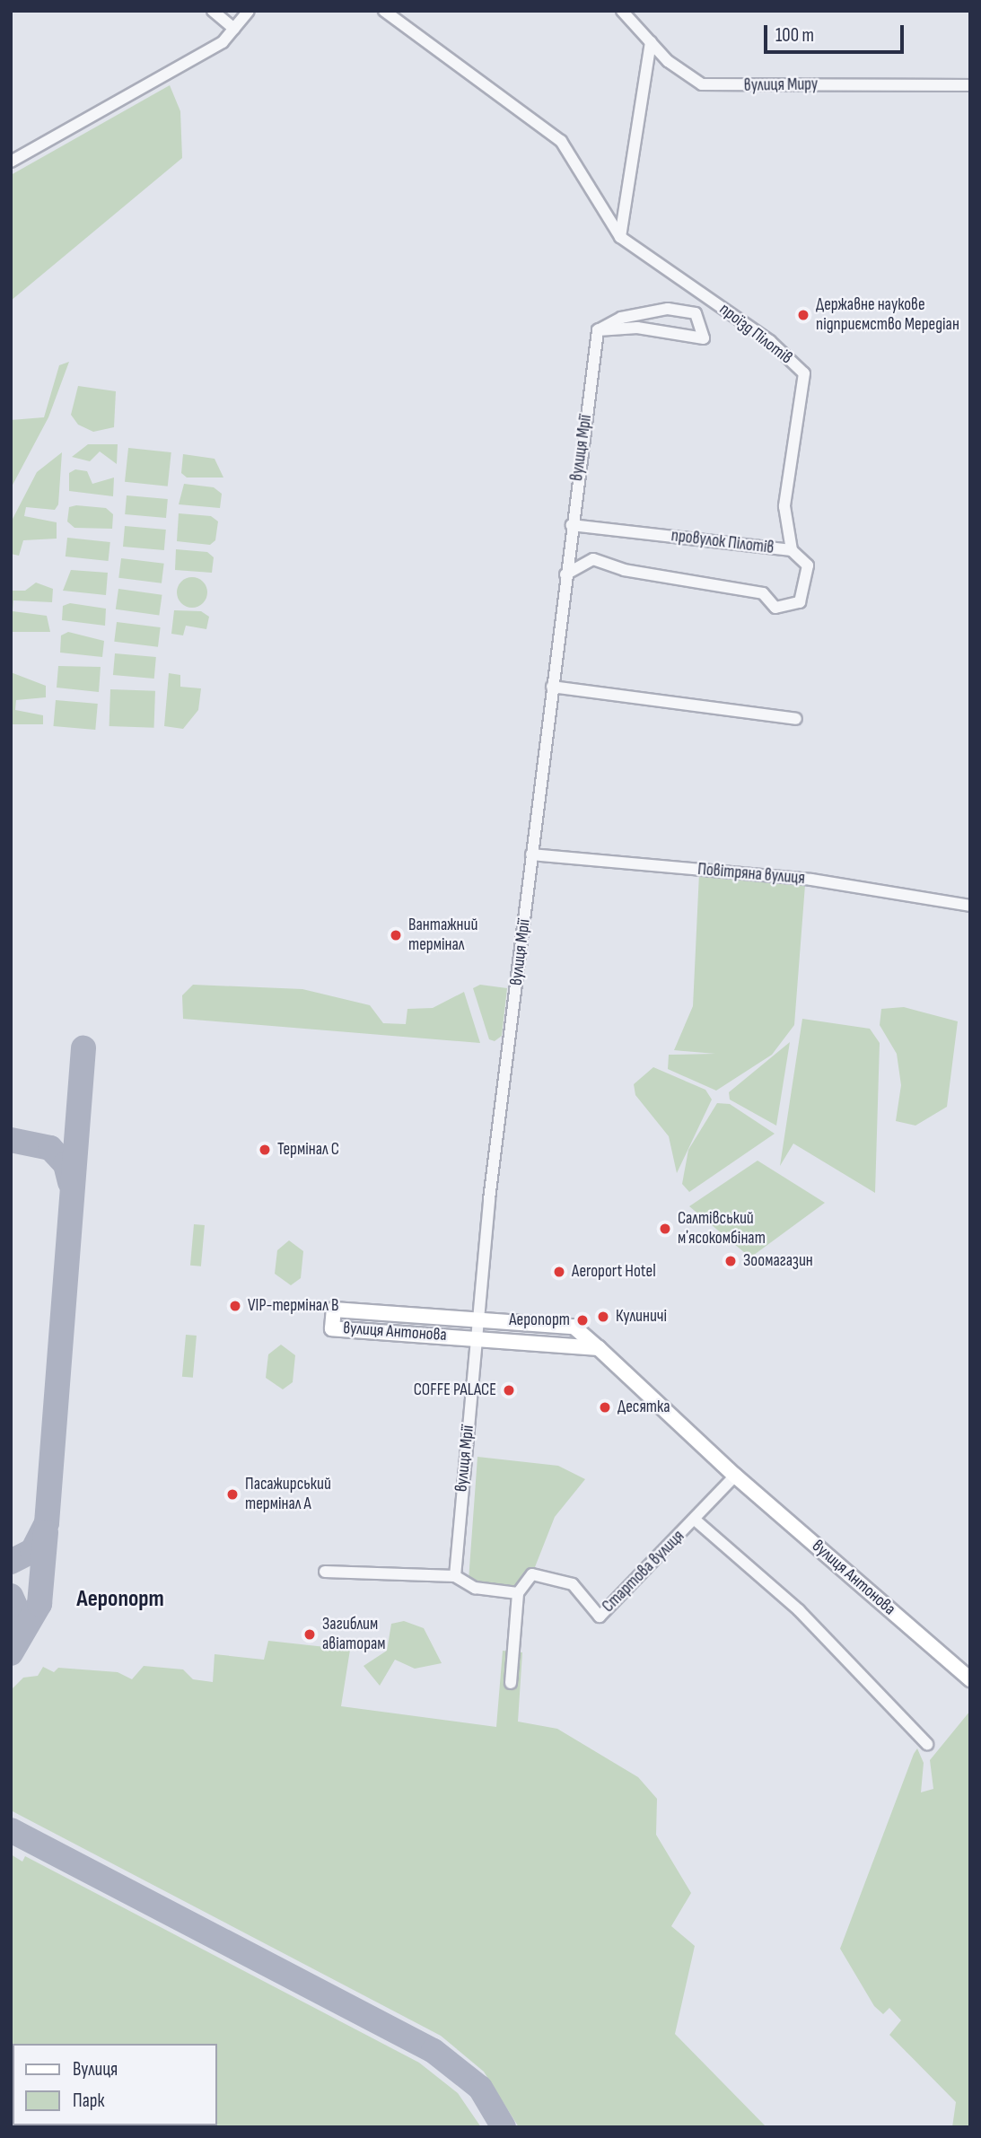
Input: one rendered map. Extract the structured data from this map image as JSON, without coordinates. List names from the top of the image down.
{
  "streets": {
    "main road": ["вулиця Антонова"],
    "street": [
      "вулиця Миру",
      "проїзд Пілотів",
      "вулиця Мрії",
      "провулок Пілотів",
      "Повітряна вулиця",
      "Стартова вулиця"
    ]
  },
  "crossings": [
    ["проїзд Пілотів", "провулок Пілотів"],
    ["вулиця Мрії", "провулок Пілотів"],
    ["вулиця Мрії", "Повітряна вулиця"],
    ["вулиця Мрії", "вулиця Антонова"],
    ["вулиця Антонова", "Стартова вулиця"]
  ],
  "districts": ["Аеропорт"],
  "places": [
    "Державне наукове підприємство Мередіан",
    "Вантажний термінал",
    "Термінал C",
    "Салтівський мʼясокомбінат",
    "Зоомагазин",
    "Aeroport Hotel",
    "VIP-термінал B",
    "Кулиничі",
    "Аеропорт",
    "COFFE PALACE",
    "Десятка",
    "Пасажирський термінал A",
    "Загиблим авіаторам"
  ],
  "legend": ["Вулиця", "Парк"],
  "scale_bar": "100 m"
}
